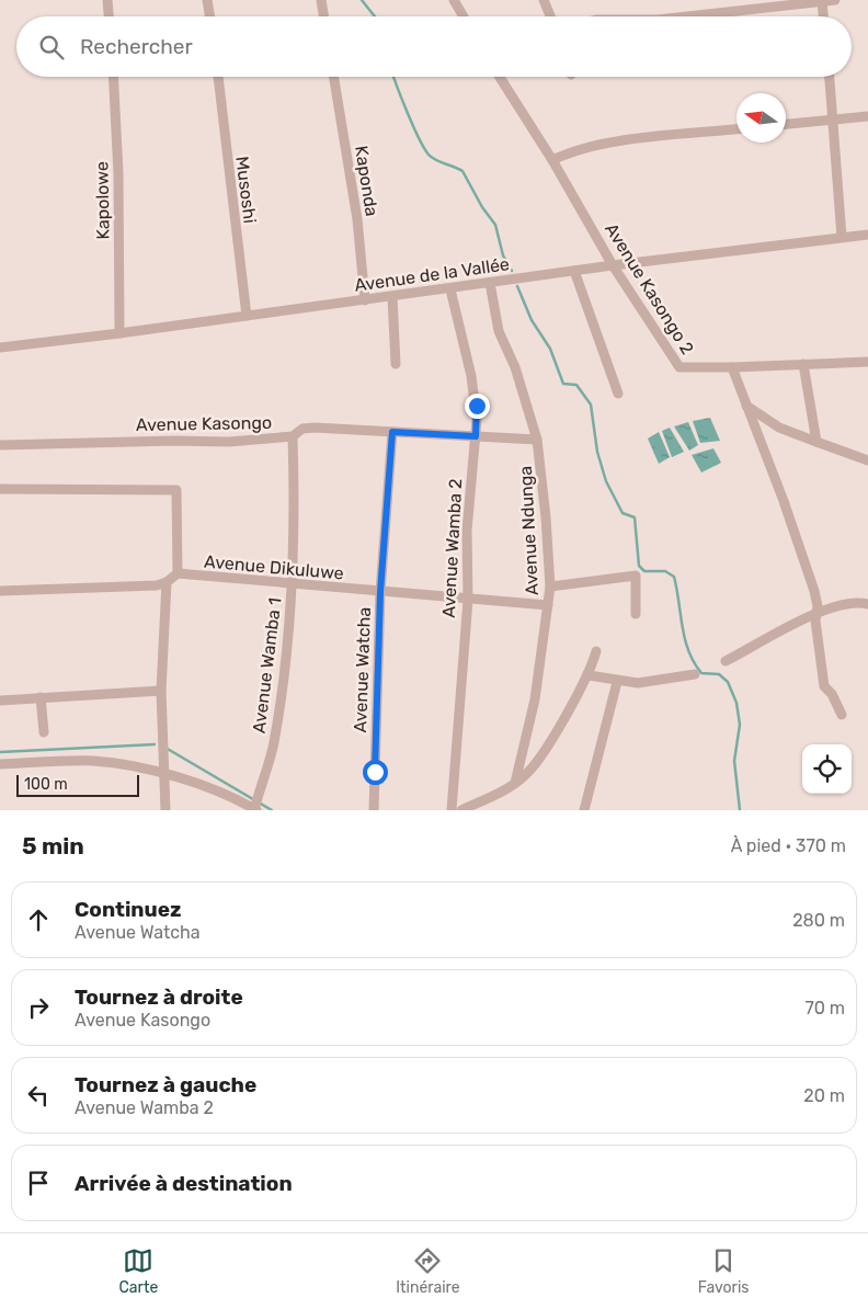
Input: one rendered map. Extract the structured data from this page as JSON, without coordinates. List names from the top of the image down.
{
  "streets": {
    "street": [
      "Kaponda",
      "Musoshi",
      "Kapolowe",
      "Avenue de la Vallée",
      "Avenue Kasongo 2",
      "Avenue Kasongo",
      "Avenue Ndunga",
      "Avenue Wamba 2",
      "Avenue Dikuluwe",
      "Avenue Wamba 1",
      "Avenue Watcha"
    ]
  },
  "crossings": [
    ["Kaponda", "Avenue de la Vallée"],
    ["Musoshi", "Avenue de la Vallée"],
    ["Kapolowe", "Avenue de la Vallée"],
    ["Avenue de la Vallée", "Avenue Kasongo 2"],
    ["Avenue de la Vallée", "Avenue Ndunga"],
    ["Avenue de la Vallée", "Avenue Wamba 2"],
    ["Avenue Kasongo", "Avenue Ndunga"],
    ["Avenue Kasongo", "Avenue Wamba 2"],
    ["Avenue Kasongo", "Avenue Wamba 1"],
    ["Avenue Kasongo", "Avenue Watcha"],
    ["Avenue Ndunga", "Avenue Dikuluwe"],
    ["Avenue Wamba 2", "Avenue Dikuluwe"],
    ["Avenue Dikuluwe", "Avenue Wamba 1"],
    ["Avenue Dikuluwe", "Avenue Watcha"]
  ],
  "scale_bar": "100 m",
  "north": "left",
  "page": {
    "search": "Rechercher",
    "scale": "100 m",
    "heading": ["5 min", "À pied · 370 m"],
    "list": [
      ["Continuez", "Avenue Watcha", "280 m"],
      ["Tournez à droite", "Avenue Kasongo", "70 m"],
      ["Tournez à gauche", "Avenue Wamba 2", "20 m"],
      "Arrivée à destination"
    ],
    "nav": ["Carte", "Itinéraire", "Favoris"]
  }
}
